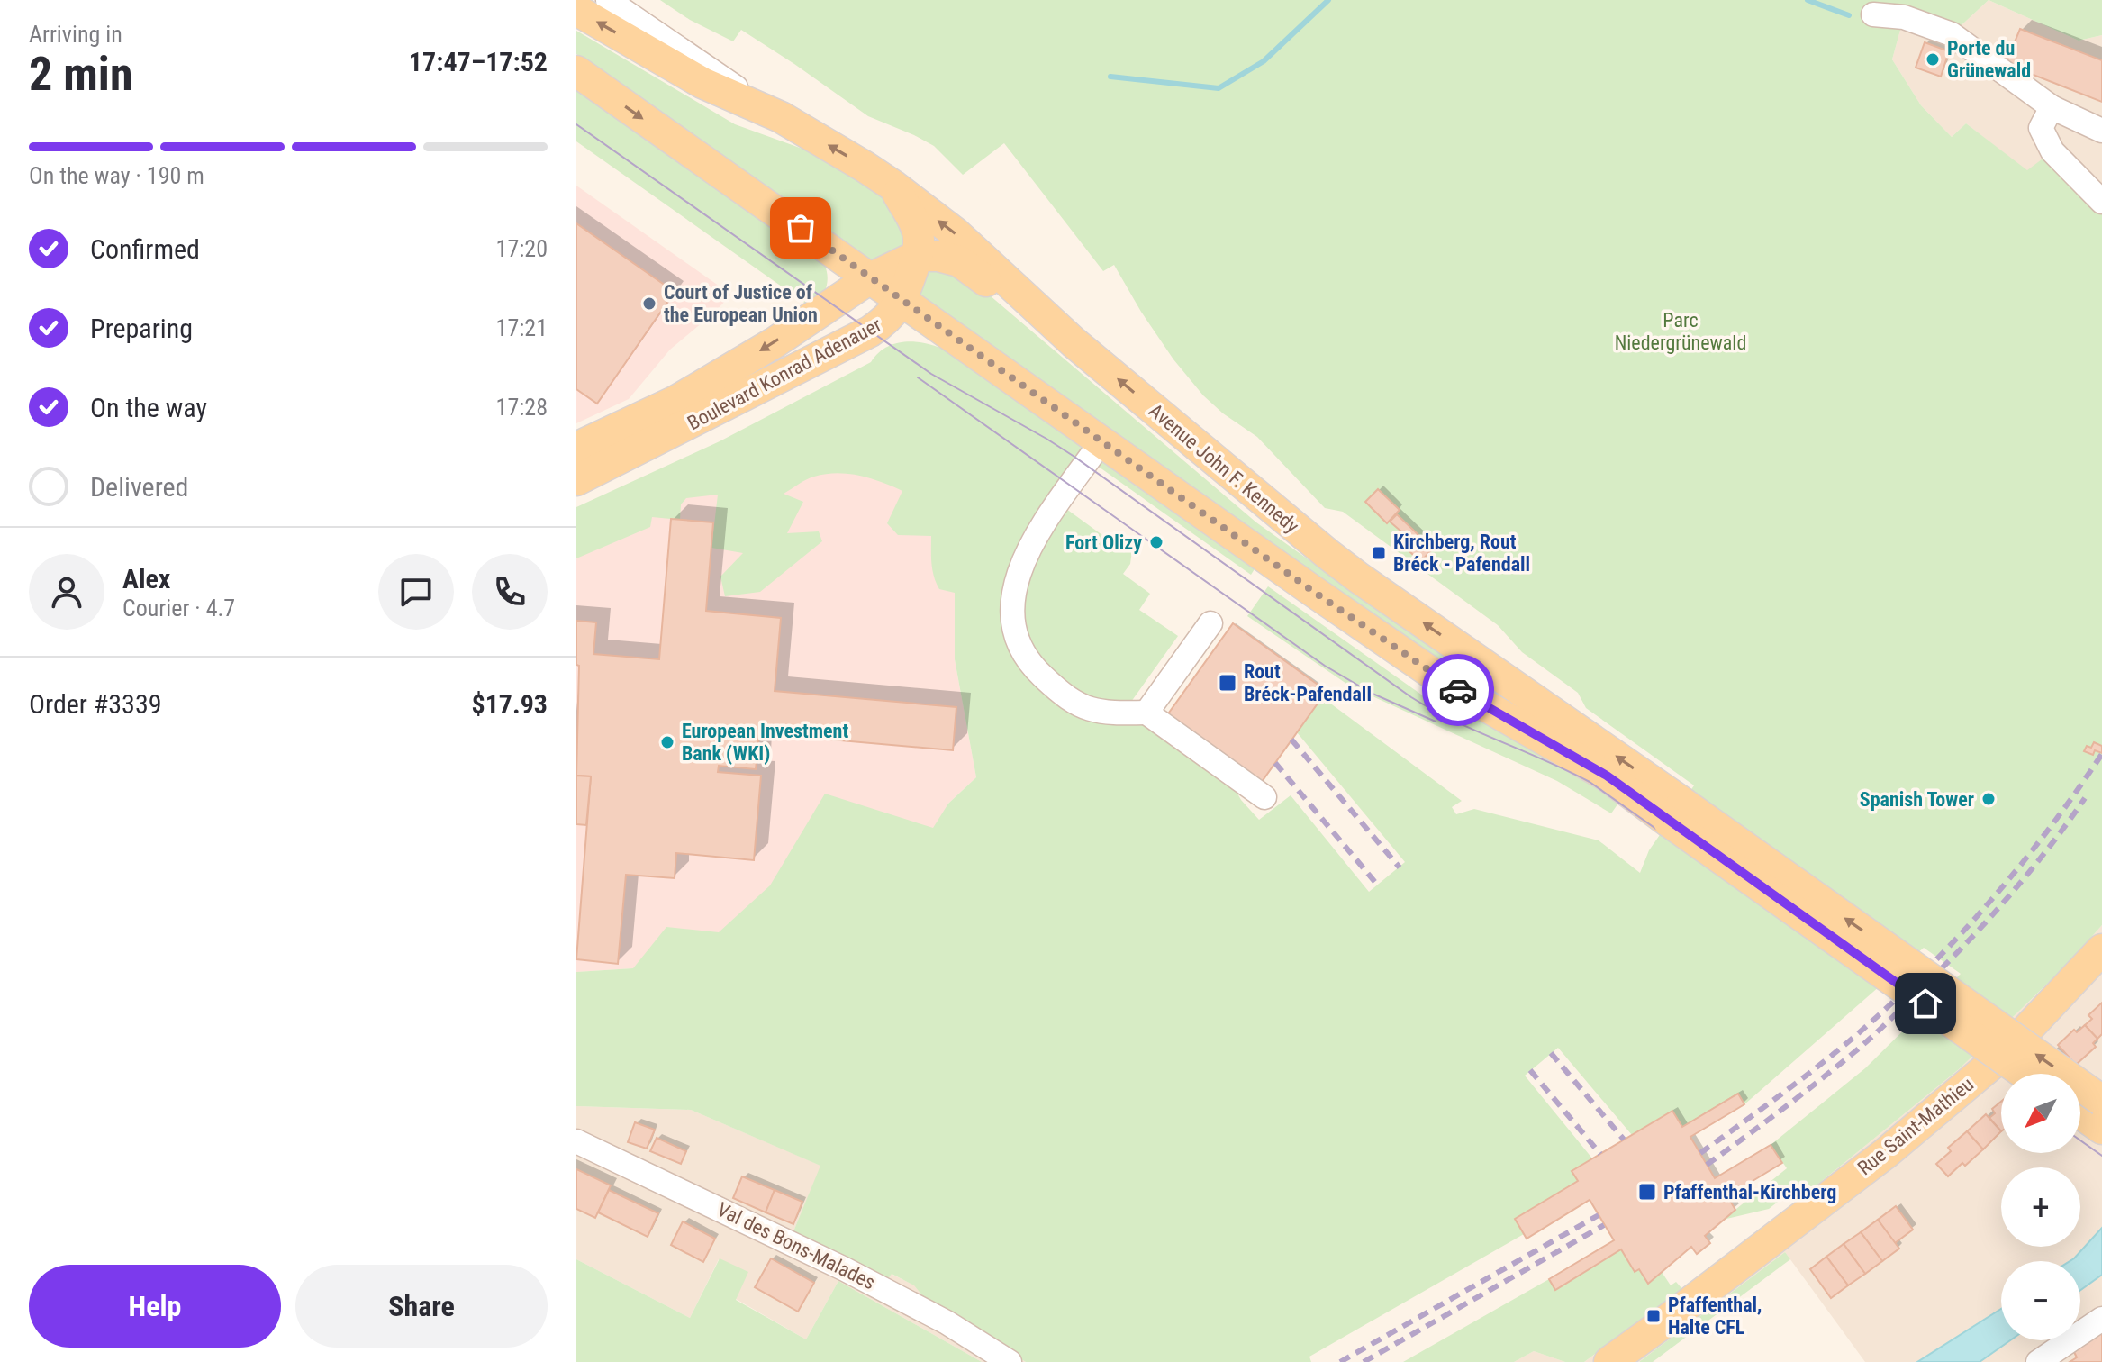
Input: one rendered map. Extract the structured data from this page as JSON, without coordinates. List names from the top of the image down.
{
  "streets": {
    "main road": ["Boulevard Konrad Adenauer", "Avenue John F. Kennedy", "Rue Saint-Mathieu"],
    "street": ["Val des Bons-Malades"]
  },
  "crossings": [
    ["Boulevard Konrad Adenauer", "Avenue John F. Kennedy"]
  ],
  "parks": ["Parc Niedergrünewald"],
  "places": {
    "other": [
      "Porte du Grünewald",
      "Court of Justice of the European Union",
      "Fort Olizy",
      "European Investment Bank (WKI)",
      "Spanish Tower"
    ],
    "transit": [
      "Kirchberg, Rout Bréck - Pafendall",
      "Rout Bréck-Pafendall",
      "Pfaffenthal-Kirchberg",
      "Pfaffenthal, Halte CFL"
    ]
  },
  "north": "bottom left",
  "page": {
    "heading": ["2 min", "Arriving in", "17:47–17:52"],
    "panel": [
      "Alex",
      "Courier · 4.7",
      "Order #3339",
      "$17.93"
    ],
    "bar": "On the way · 190 m",
    "list": [
      ["Confirmed", "17:20"],
      ["Preparing", "17:21"],
      ["On the way", "17:28"],
      "Delivered"
    ],
    "map_buttons": ["+", "−"],
    "buttons": ["Help", "Share"]
  }
}
